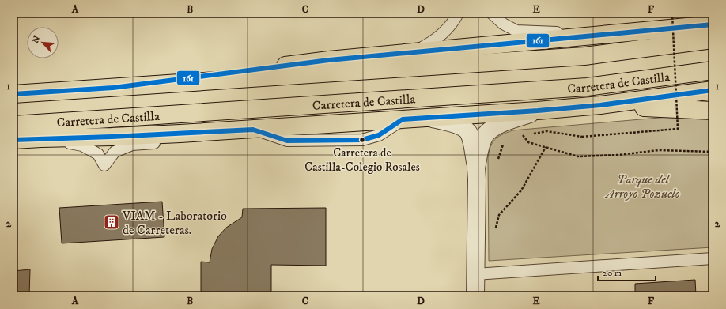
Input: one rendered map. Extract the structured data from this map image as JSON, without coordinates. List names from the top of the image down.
{
  "streets": {
    "highway": ["Carretera de Castilla"]
  },
  "parks": ["Parque del Arroyo Pozuelo"],
  "places": {
    "other": ["Carretera de Castilla-Colegio Rosales"],
    "building": ["VIAM - Laboratorio de Carreteras."]
  },
  "lines": ["transit line 161"],
  "scale_bar": "20 m",
  "north": "top left",
  "grid": {
    "columns": [
      "A",
      "B",
      "C",
      "D",
      "E",
      "F"
    ],
    "rows": ["1", "2"]
  }
}
